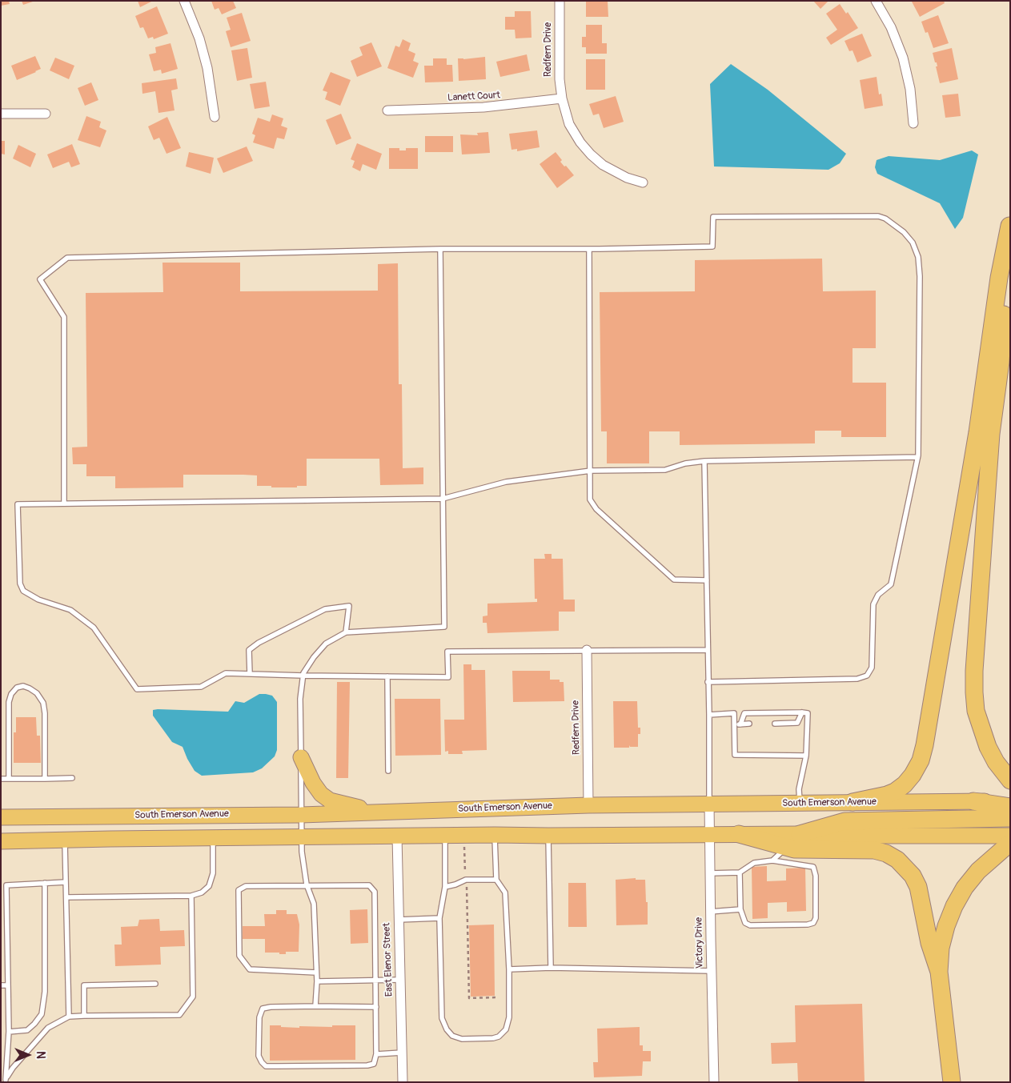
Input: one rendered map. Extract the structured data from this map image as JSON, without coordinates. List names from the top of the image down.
{
  "streets": {
    "main road": ["South Emerson Avenue"],
    "street": [
      "Redfern Drive",
      "Lanett Court",
      "Victory Drive",
      "East Elenor Street"
    ]
  },
  "crossings": [
    ["Redfern Drive", "Lanett Court"],
    ["Redfern Drive", "South Emerson Avenue"],
    ["South Emerson Avenue", "Victory Drive"]
  ],
  "north": "right"
}
